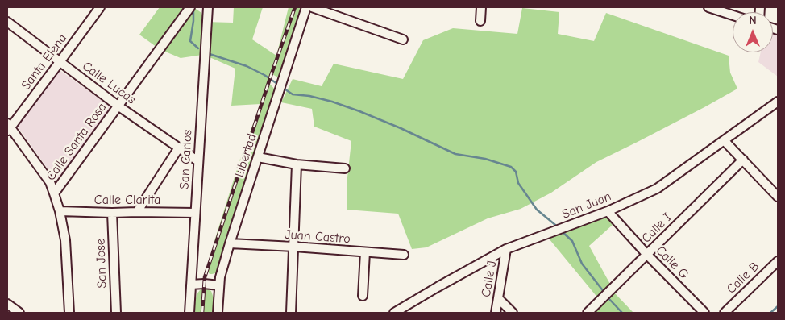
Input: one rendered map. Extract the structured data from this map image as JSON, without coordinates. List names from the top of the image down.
{
  "streets": {
    "street": [
      "Santa Elena",
      "Calle Lucas",
      "Calle Santa Rosa",
      "Libertad",
      "San Carlos",
      "Calle Clarita",
      "San Juan",
      "Calle I",
      "Juan Castro",
      "Calle G",
      "San Jose",
      "Calle B",
      "Calle J"
    ]
  },
  "crossings": [
    ["Santa Elena", "Calle Lucas"],
    ["Calle Lucas", "Calle Santa Rosa"],
    ["Calle Lucas", "San Carlos"],
    ["Libertad", "Juan Castro"],
    ["San Carlos", "Calle Clarita"],
    ["Calle Clarita", "San Jose"],
    ["San Juan", "Calle G"],
    ["San Juan", "Calle J"],
    ["Calle I", "Calle G"]
  ],
  "north": "top"
}
